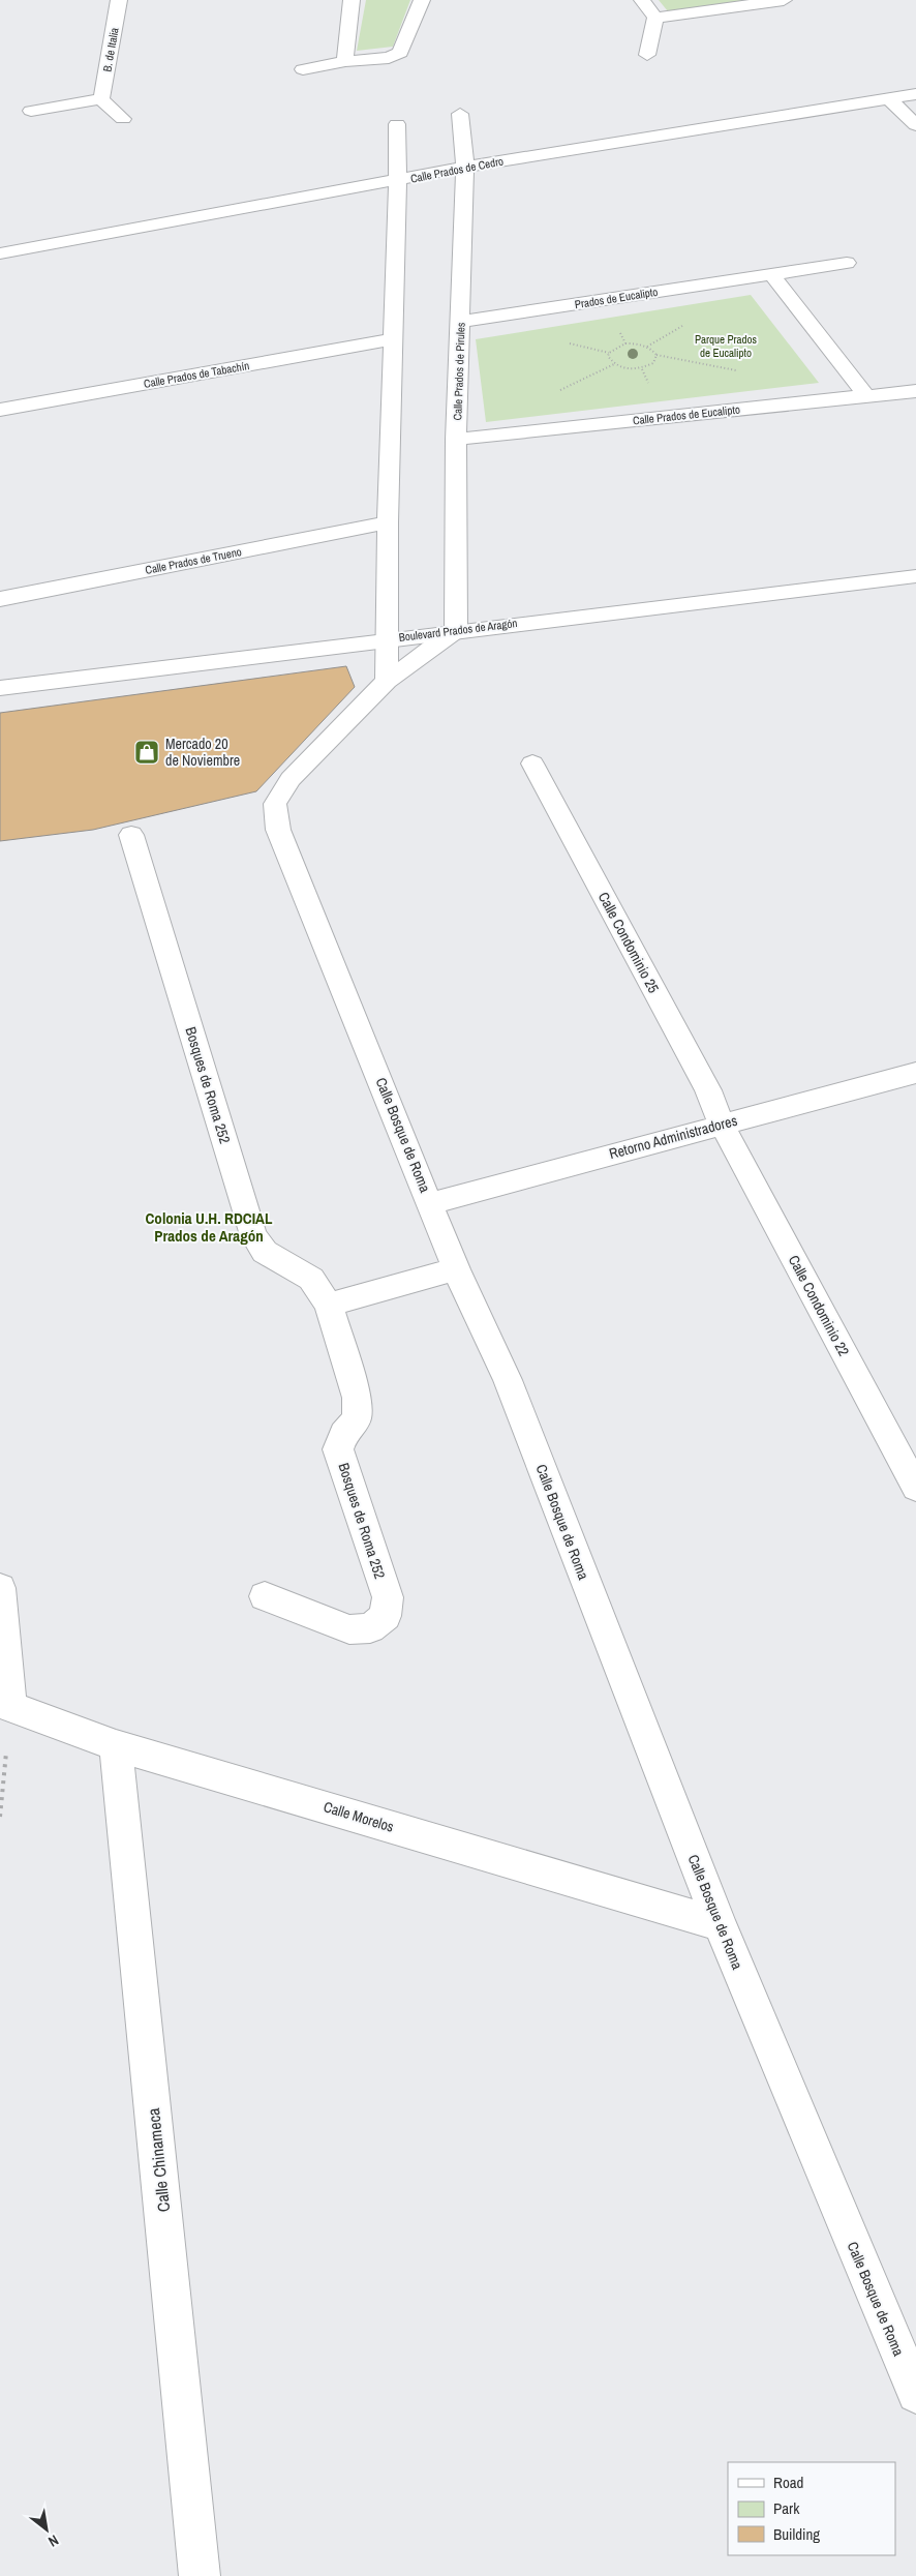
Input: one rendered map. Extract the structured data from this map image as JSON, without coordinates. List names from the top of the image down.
{
  "streets": {
    "street": [
      "B. de Italia",
      "Calle Prados de Cedro",
      "Prados de Eucalipto",
      "Calle Prados de Pirules",
      "Calle Prados de Tabachín",
      "Calle Prados de Eucalipto",
      "Calle Prados de Trueno",
      "Boulevard Prados de Aragón",
      "Calle Condominio 25",
      "Bosques de Roma 252",
      "Calle Bosque de Roma",
      "Retorno Administradores",
      "Calle Condominio 22",
      "Calle Morelos",
      "Calle Chinameca"
    ]
  },
  "crossings": [
    ["Calle Prados de Cedro", "Calle Prados de Pirules"],
    ["Prados de Eucalipto", "Calle Prados de Pirules"],
    ["Calle Prados de Pirules", "Calle Prados de Eucalipto"],
    ["Calle Prados de Pirules", "Boulevard Prados de Aragón"],
    ["Calle Prados de Pirules", "Calle Bosque de Roma"],
    ["Boulevard Prados de Aragón", "Calle Bosque de Roma"],
    ["Calle Condominio 25", "Retorno Administradores"],
    ["Calle Condominio 25", "Calle Condominio 22"],
    ["Calle Bosque de Roma", "Retorno Administradores"],
    ["Calle Bosque de Roma", "Calle Morelos"],
    ["Retorno Administradores", "Calle Condominio 22"],
    ["Calle Morelos", "Calle Chinameca"]
  ],
  "districts": ["Colonia U.H. RDCIAL Prados de Aragón"],
  "parks": ["Parque Prados de Eucalipto"],
  "places": {
    "shop": ["Mercado 20 de Noviembre"]
  },
  "legend": ["Road", "Park", "Building"],
  "north": "bottom right"
}
